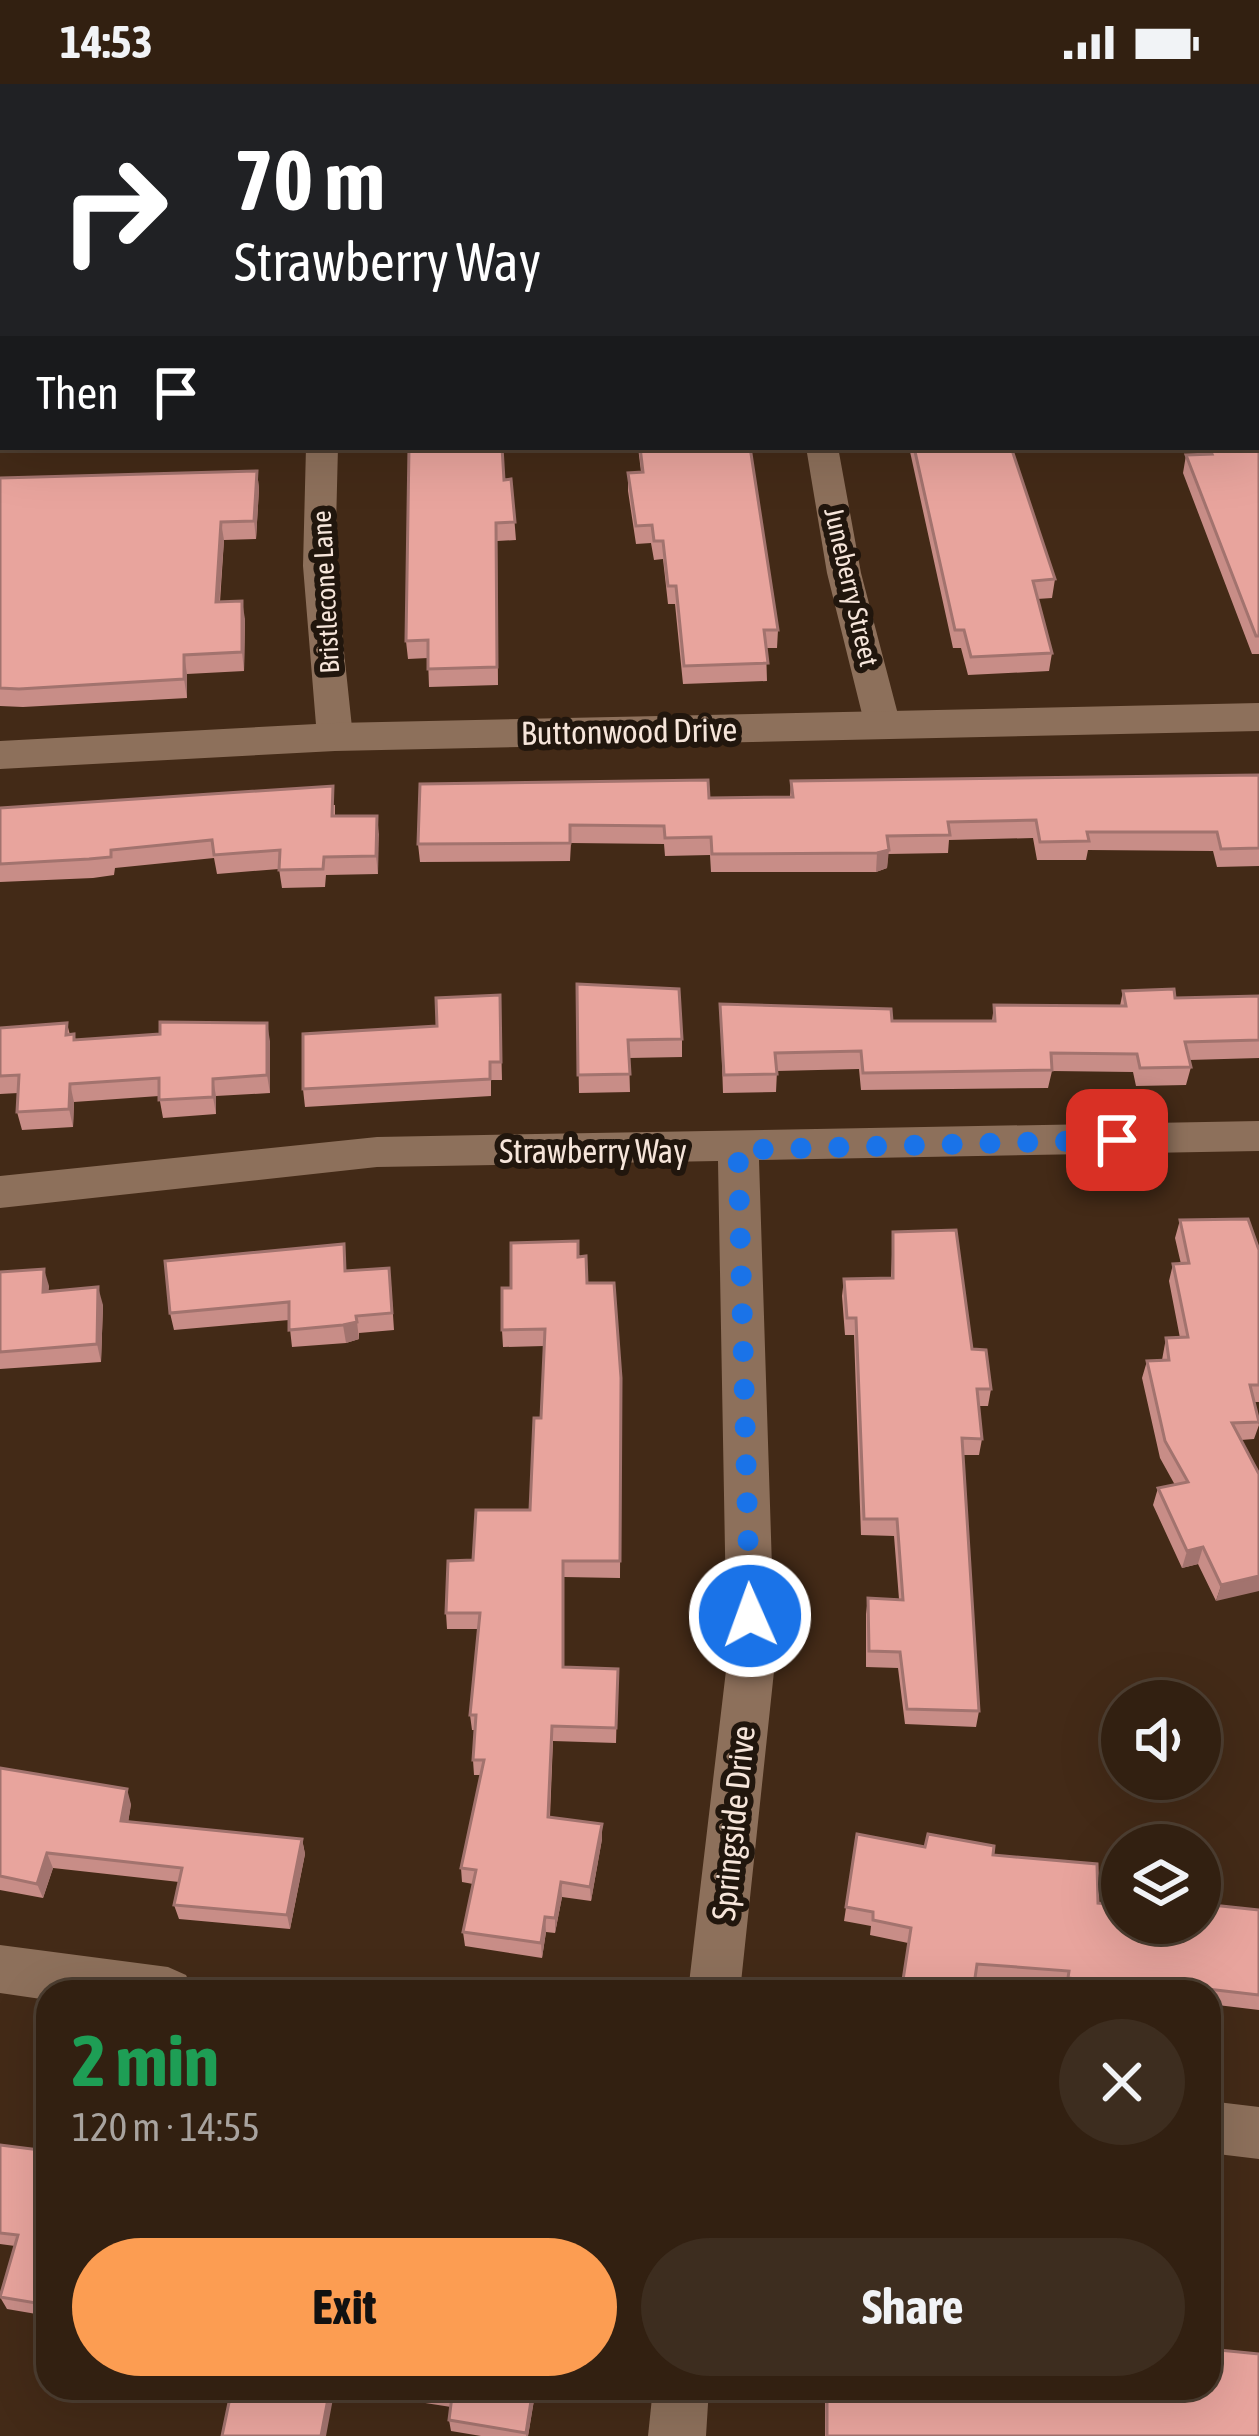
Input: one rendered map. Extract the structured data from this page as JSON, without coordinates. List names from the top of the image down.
{
  "streets": {
    "street": [
      "Juneberry Street",
      "Bristlecone Lane",
      "Buttonwood Drive",
      "Strawberry Way",
      "Springside Drive"
    ]
  },
  "crossings": [
    ["Juneberry Street", "Buttonwood Drive"],
    ["Bristlecone Lane", "Buttonwood Drive"],
    ["Strawberry Way", "Springside Drive"]
  ],
  "page": {
    "status": "14:53",
    "turn": ["70 m", "Strawberry Way"],
    "then": "Then",
    "heading": ["2 min", "120 m · 14:55"],
    "buttons": ["Exit", "Share"]
  }
}
